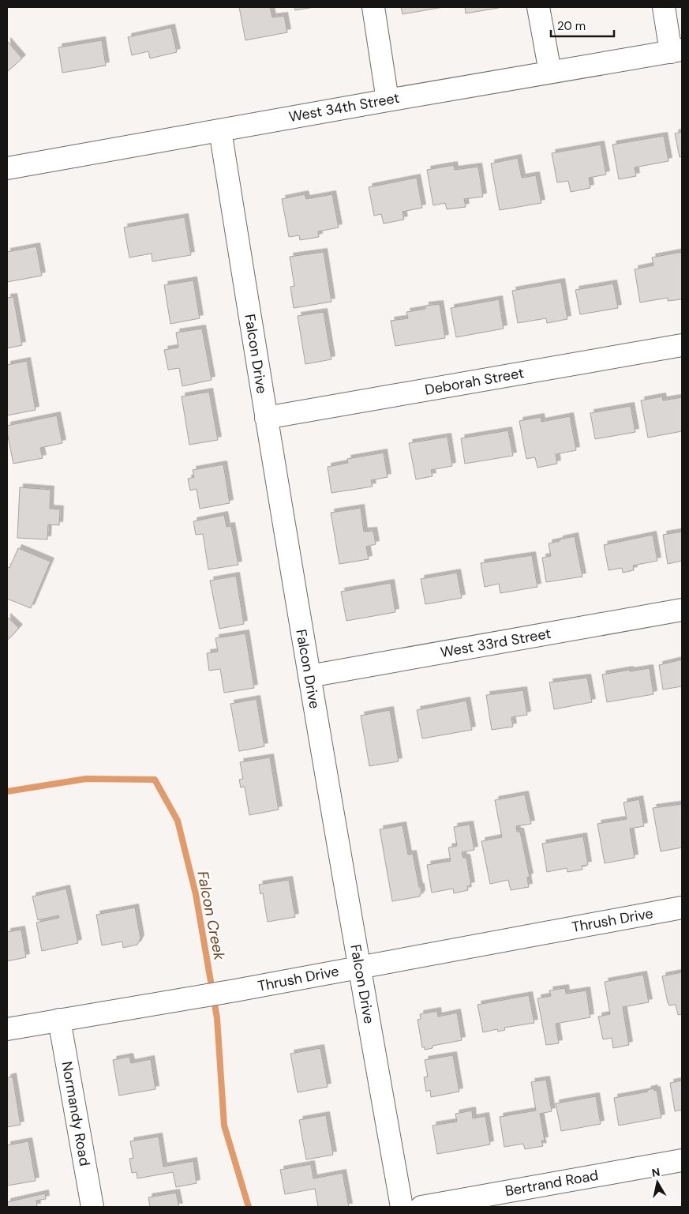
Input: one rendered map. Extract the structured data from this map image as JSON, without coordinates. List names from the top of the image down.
{
  "streets": {
    "street": [
      "West 34th Street",
      "Falcon Drive",
      "Deborah Street",
      "West 33rd Street",
      "Thrush Drive",
      "Normandy Road",
      "Bertrand Road"
    ]
  },
  "crossings": [
    ["West 34th Street", "Falcon Drive"],
    ["Falcon Drive", "Deborah Street"],
    ["Falcon Drive", "West 33rd Street"],
    ["Falcon Drive", "Thrush Drive"],
    ["Thrush Drive", "Normandy Road"]
  ],
  "water": ["Falcon Creek"],
  "scale_bar": "20 m",
  "north": "top"
}
